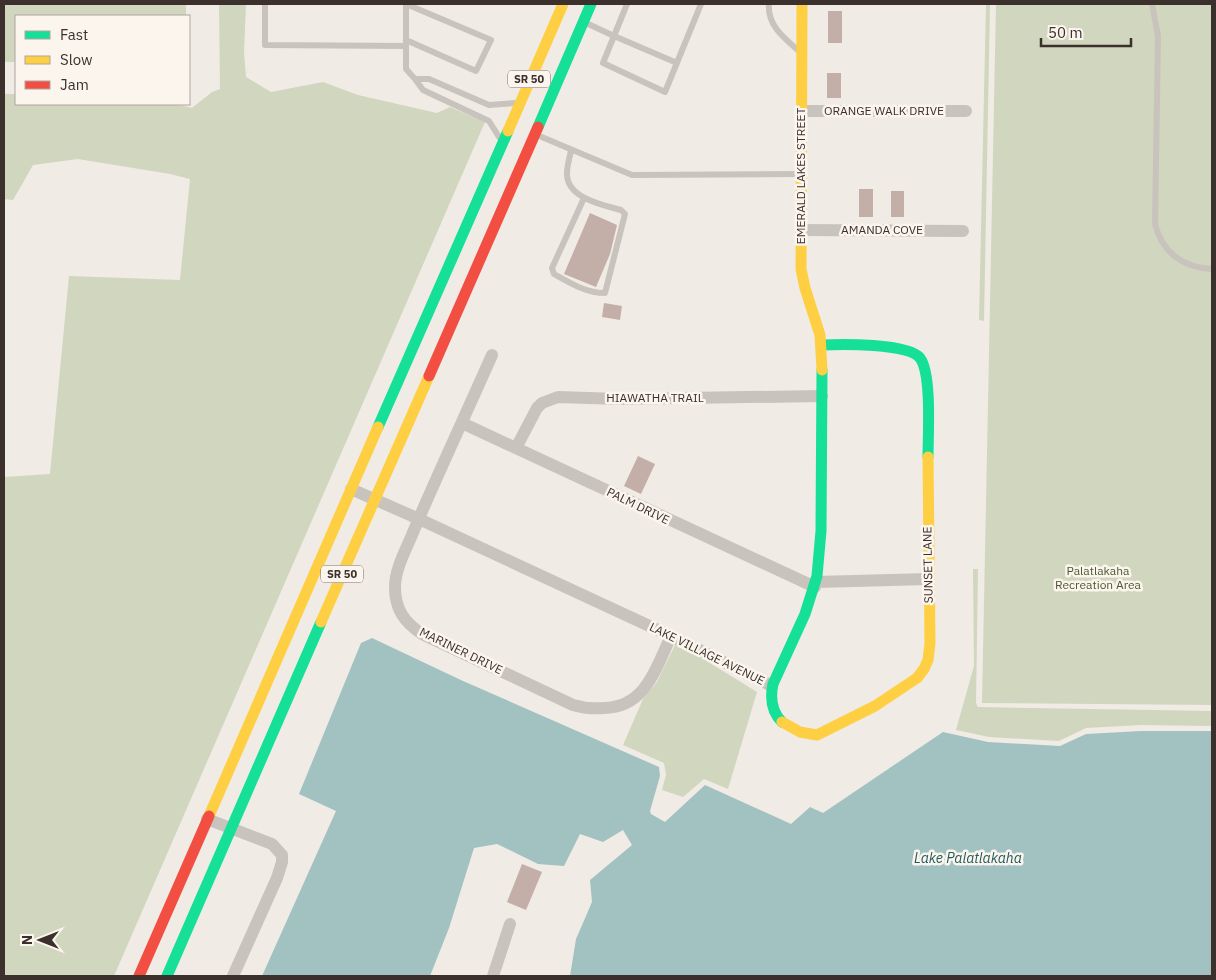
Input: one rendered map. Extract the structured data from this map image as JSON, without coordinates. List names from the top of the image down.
{
  "streets": {
    "main road": [
      "SR 50",
      "EMERALD LAKES STREET",
      "SUNSET LANE",
      "LAKE VILLAGE AVENUE"
    ],
    "street": [
      "ORANGE WALK DRIVE",
      "AMANDA COVE",
      "HIAWATHA TRAIL",
      "PALM DRIVE",
      "MARINER DRIVE"
    ]
  },
  "crossings": [
    ["SR 50", "LAKE VILLAGE AVENUE"],
    ["ORANGE WALK DRIVE", "EMERALD LAKES STREET"],
    ["EMERALD LAKES STREET", "AMANDA COVE"],
    ["EMERALD LAKES STREET", "SUNSET LANE"],
    ["EMERALD LAKES STREET", "LAKE VILLAGE AVENUE"],
    ["HIAWATHA TRAIL", "PALM DRIVE"],
    ["HIAWATHA TRAIL", "LAKE VILLAGE AVENUE"],
    ["PALM DRIVE", "SUNSET LANE"],
    ["PALM DRIVE", "MARINER DRIVE"],
    ["PALM DRIVE", "LAKE VILLAGE AVENUE"],
    ["SUNSET LANE", "LAKE VILLAGE AVENUE"],
    ["MARINER DRIVE", "LAKE VILLAGE AVENUE"]
  ],
  "water": ["Lake Palatlakaha"],
  "parks": ["Palatlakaha Recreation Area"],
  "legend": ["Fast", "Slow", "Jam"],
  "scale_bar": "50 m",
  "north": "left"
}
